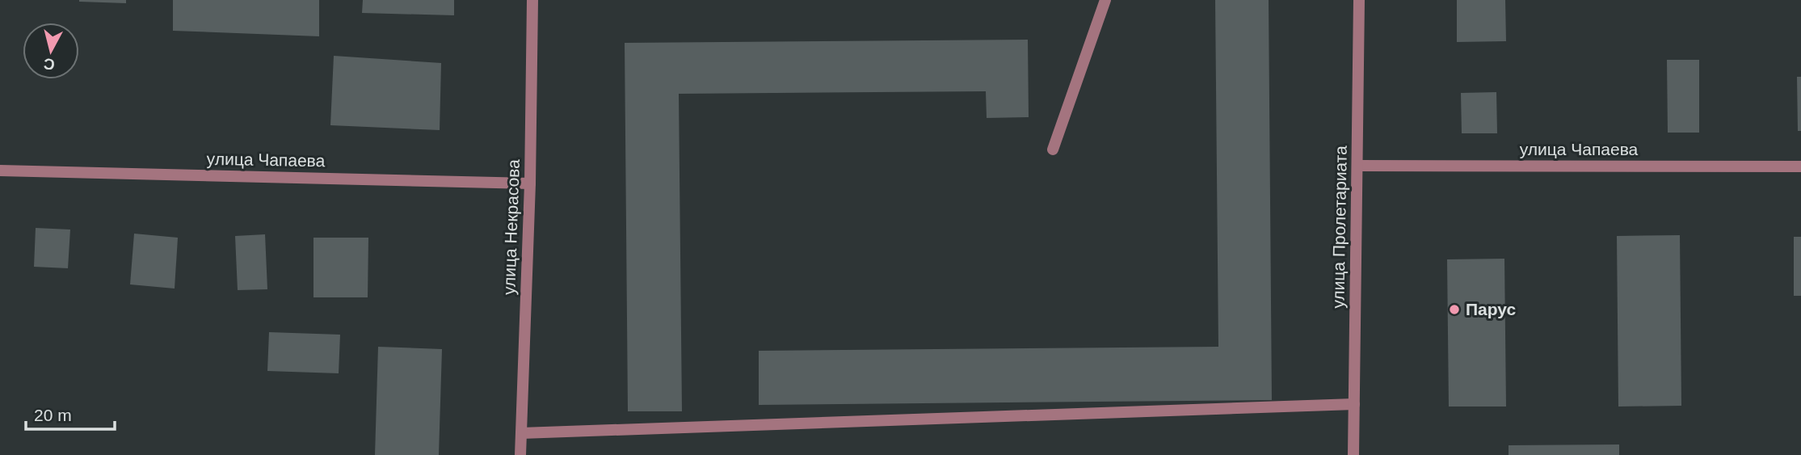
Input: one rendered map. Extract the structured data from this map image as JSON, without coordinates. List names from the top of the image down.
{
  "streets": {
    "street": ["улица Чапаева", "улица Некрасова", "улица Пролетариата"]
  },
  "crossings": [
    ["улица Чапаева", "улица Некрасова"],
    ["улица Чапаева", "улица Пролетариата"]
  ],
  "places": ["Парус"],
  "scale_bar": "20 m",
  "north": "bottom"
}
